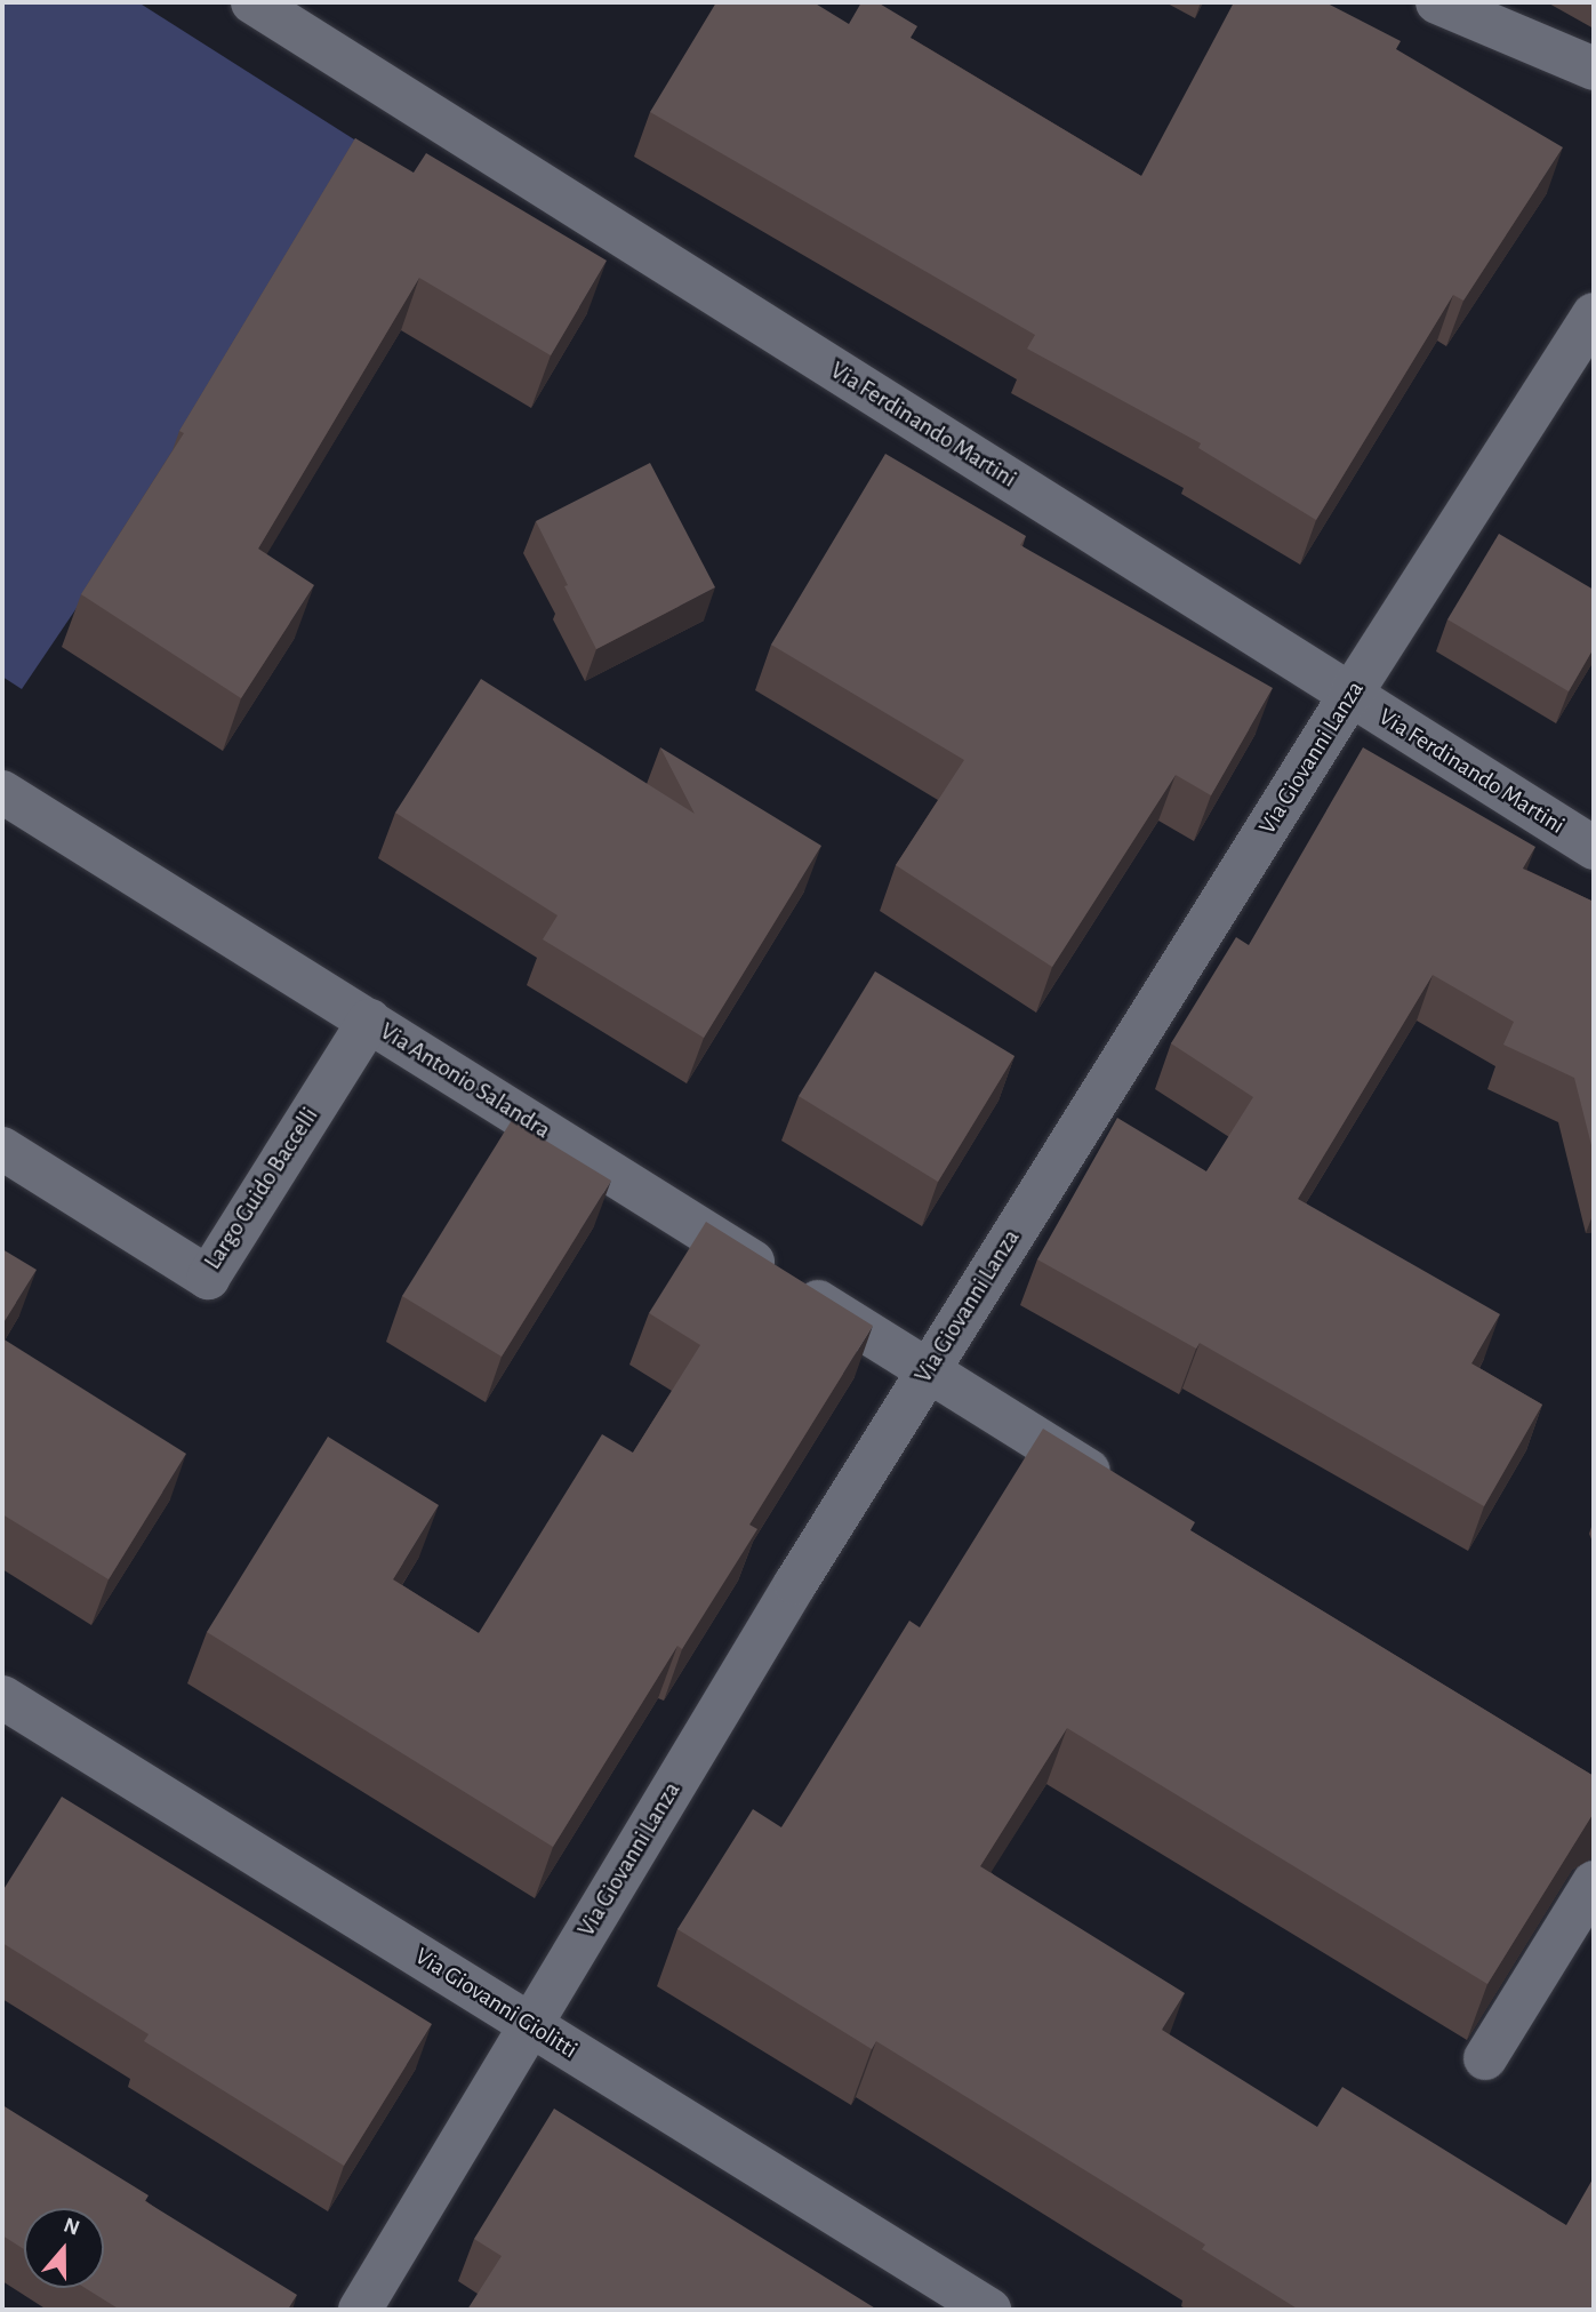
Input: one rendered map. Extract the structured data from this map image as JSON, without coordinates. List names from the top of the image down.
{
  "streets": {
    "street": [
      "Via Ferdinando Martini",
      "Via Giovanni Lanza",
      "Via Antonio Salandra",
      "Largo Guido Baccelli",
      "Via Giovanni Giolitti"
    ]
  },
  "crossings": [
    ["Via Ferdinando Martini", "Via Giovanni Lanza"],
    ["Via Giovanni Lanza", "Via Antonio Salandra"],
    ["Via Giovanni Lanza", "Via Giovanni Giolitti"],
    ["Via Antonio Salandra", "Largo Guido Baccelli"]
  ],
  "north": "top"
}
